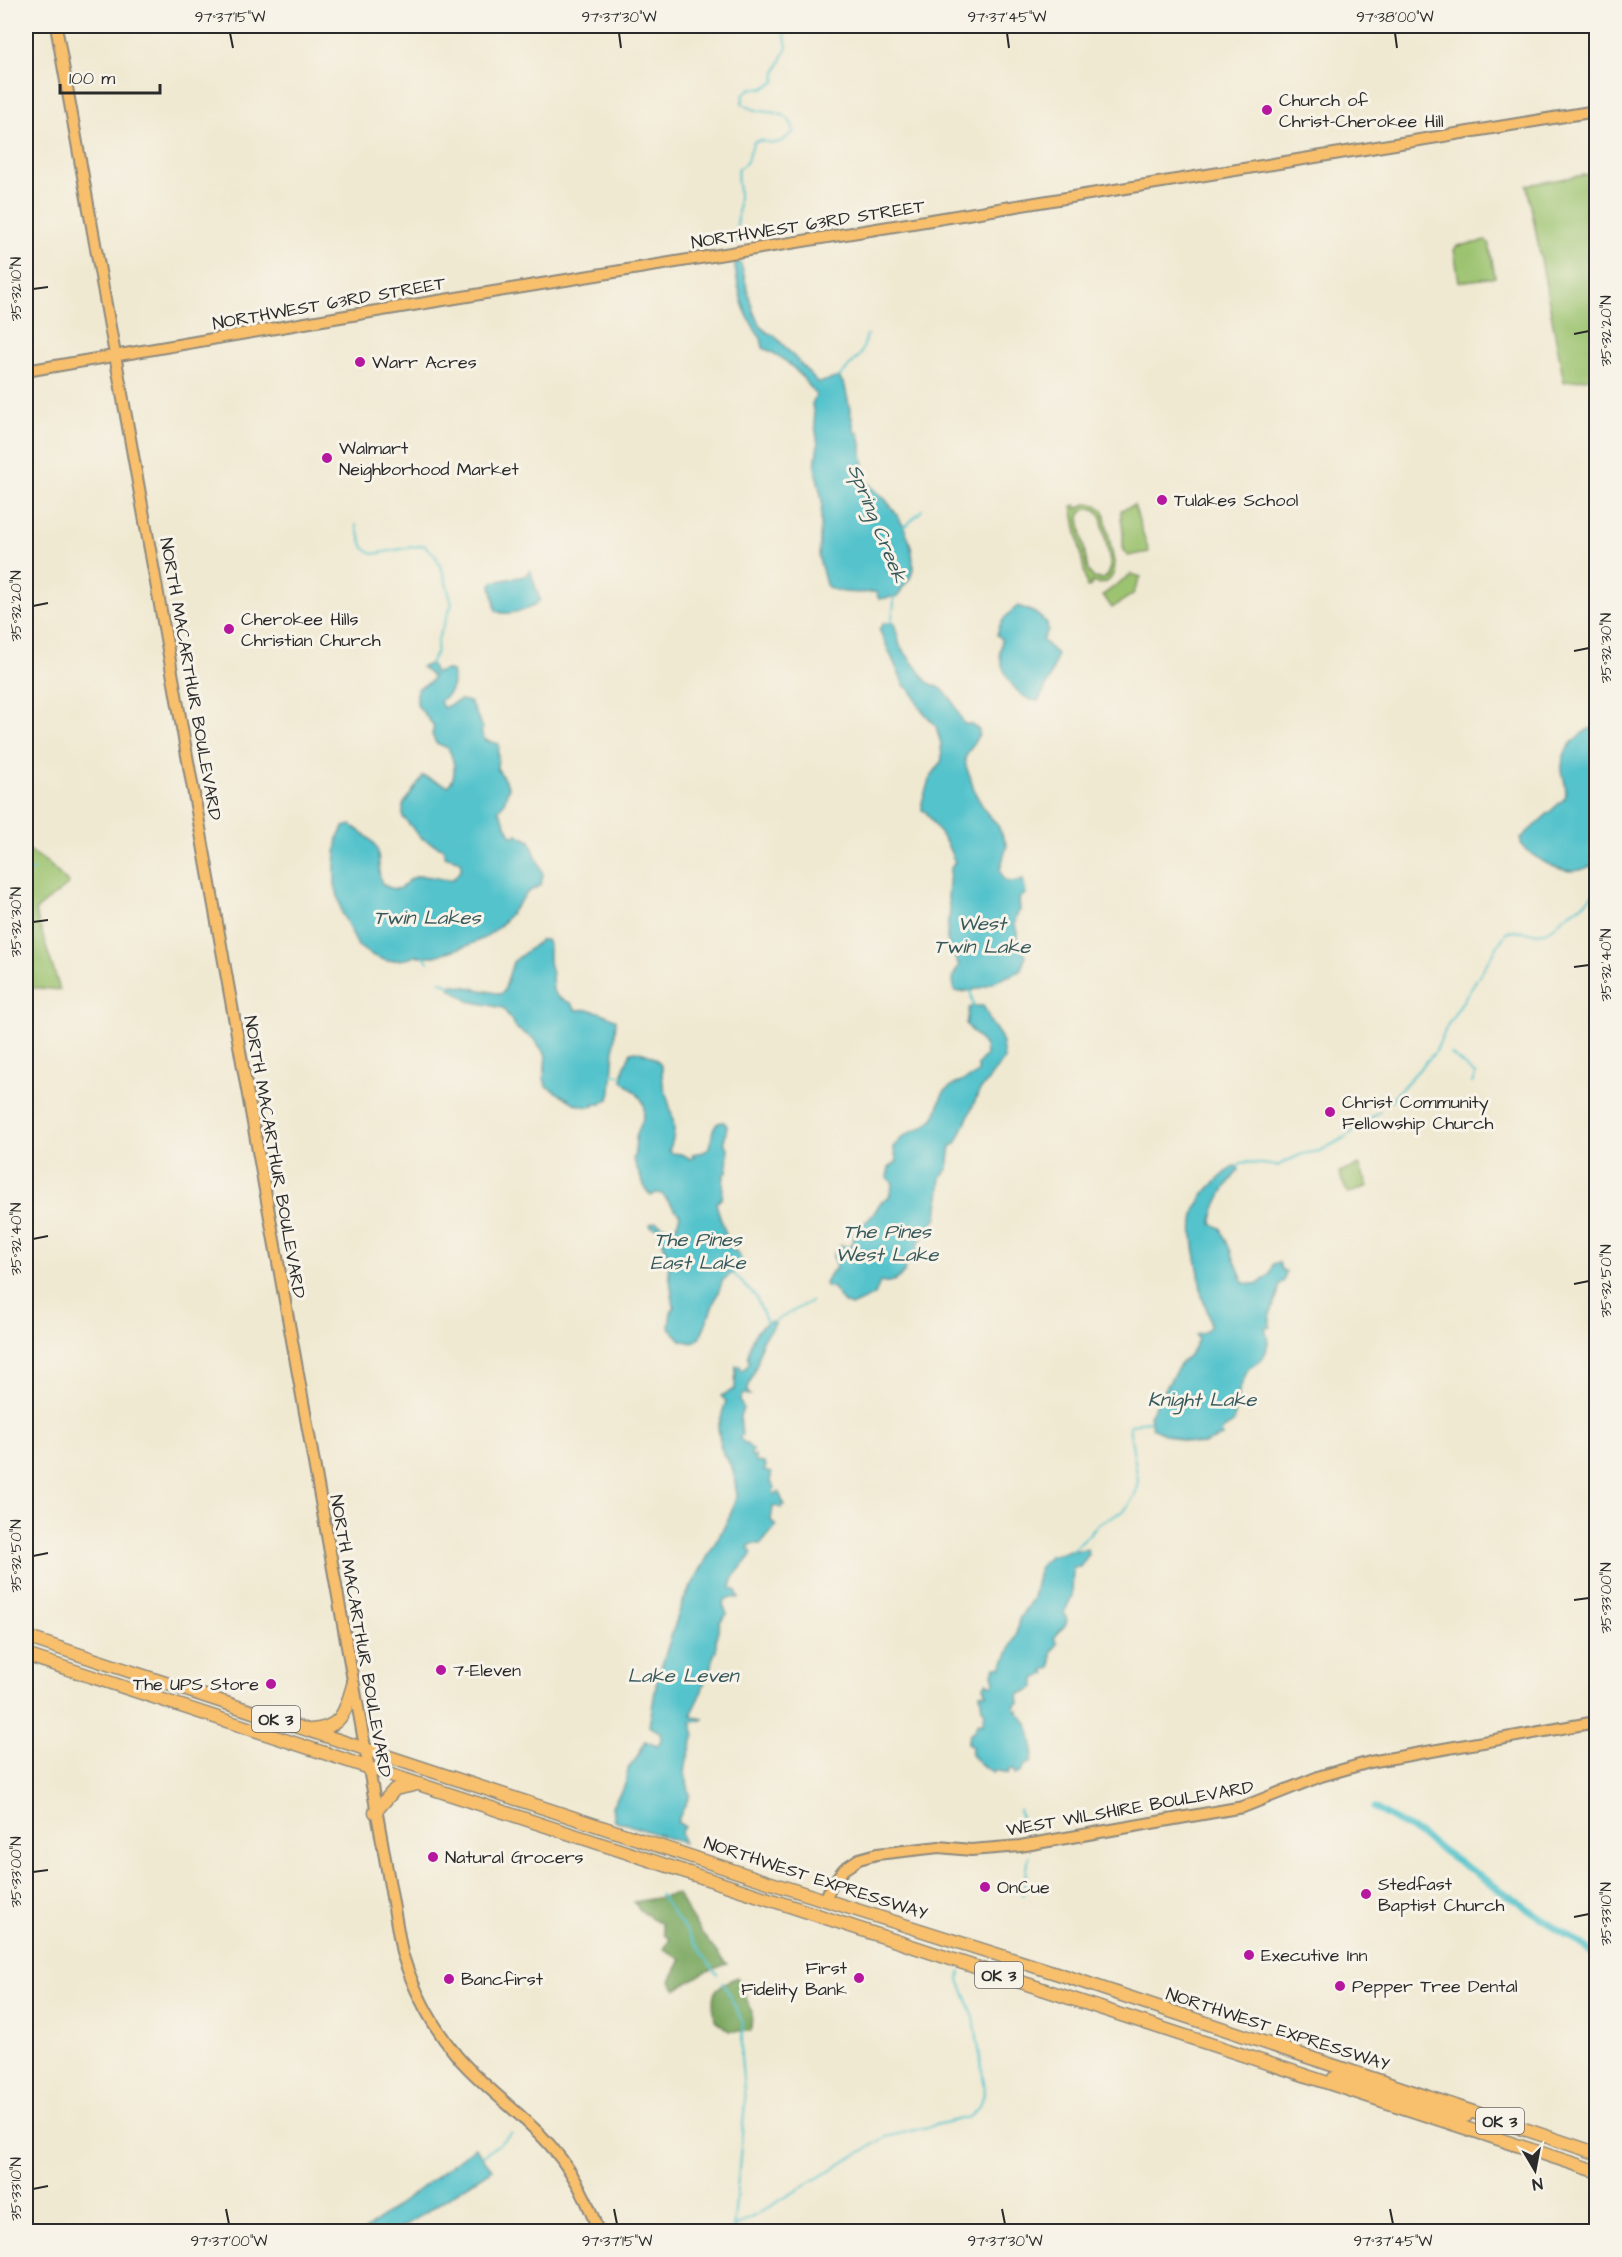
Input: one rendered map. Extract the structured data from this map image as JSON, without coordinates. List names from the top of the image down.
{
  "streets": {
    "highway": ["OK 3", "NORTHWEST EXPRESSWAY"],
    "main road": ["NORTHWEST 63RD STREET", "NORTH MACARTHUR BOULEVARD", "WEST WILSHIRE BOULEVARD"]
  },
  "crossings": [
    ["NORTHWEST 63RD STREET", "NORTH MACARTHUR BOULEVARD"],
    ["NORTH MACARTHUR BOULEVARD", "NORTHWEST EXPRESSWAY"],
    ["WEST WILSHIRE BOULEVARD", "NORTHWEST EXPRESSWAY"]
  ],
  "water": [
    "Spring Creek",
    "Twin Lakes",
    "West Twin Lake",
    "The Pines West Lake",
    "The Pines East Lake",
    "Knight Lake",
    "Lake Leven"
  ],
  "places": [
    "Church of Christ-Cherokee Hill",
    "Warr Acres",
    "Walmart Neighborhood Market",
    "Tulakes School",
    "Cherokee Hills Christian Church",
    "Christ Community Fellowship Church",
    "7-Eleven",
    "The UPS Store",
    "Natural Grocers",
    "OnCue",
    "Stedfast Baptist Church",
    "Executive Inn",
    "First Fidelity Bank",
    "Bancfirst",
    "Pepper Tree Dental"
  ],
  "scale_bar": "100 m",
  "north": "bottom",
  "coordinates": [
    "97°37'15\"W",
    "97°37'30\"W",
    "97°37'45\"W",
    "97°38'00\"W",
    "35°32'10\"N",
    "35°32'20\"N",
    "35°32'30\"N",
    "35°32'40\"N",
    "35°32'50\"N",
    "35°33'00\"N",
    "35°33'10\"N",
    "97°37'00\"W"
  ]
}
